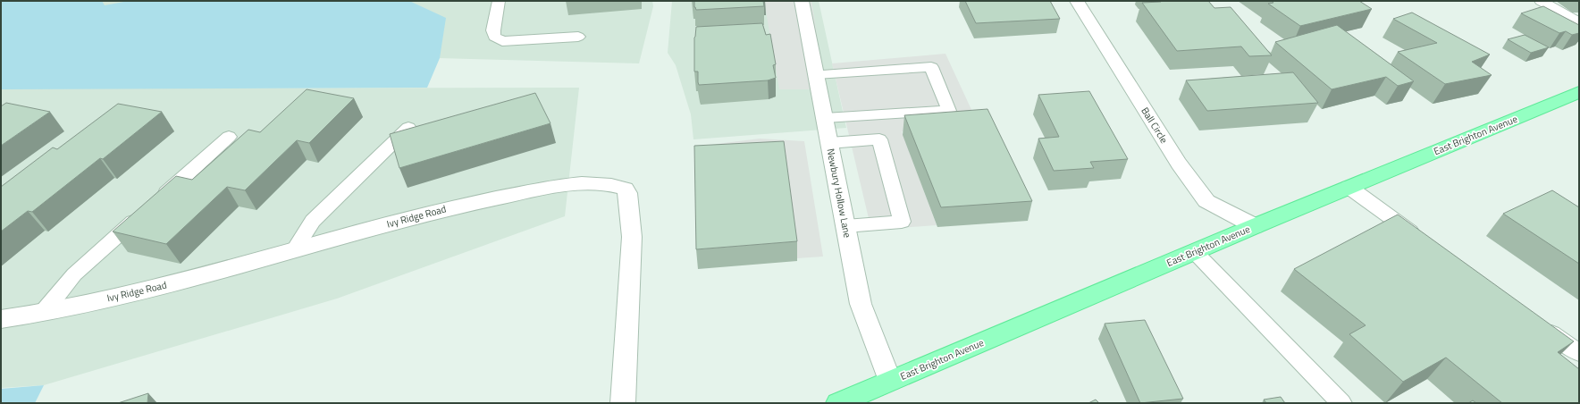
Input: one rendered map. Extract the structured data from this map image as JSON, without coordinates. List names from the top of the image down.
{
  "streets": {
    "main road": ["East Brighton Avenue"],
    "street": ["Ball Circle", "Newbury Hollow Lane", "Ivy Ridge Road"]
  },
  "crossings": [
    ["Ball Circle", "East Brighton Avenue"],
    ["East Brighton Avenue", "Newbury Hollow Lane"]
  ]
}
